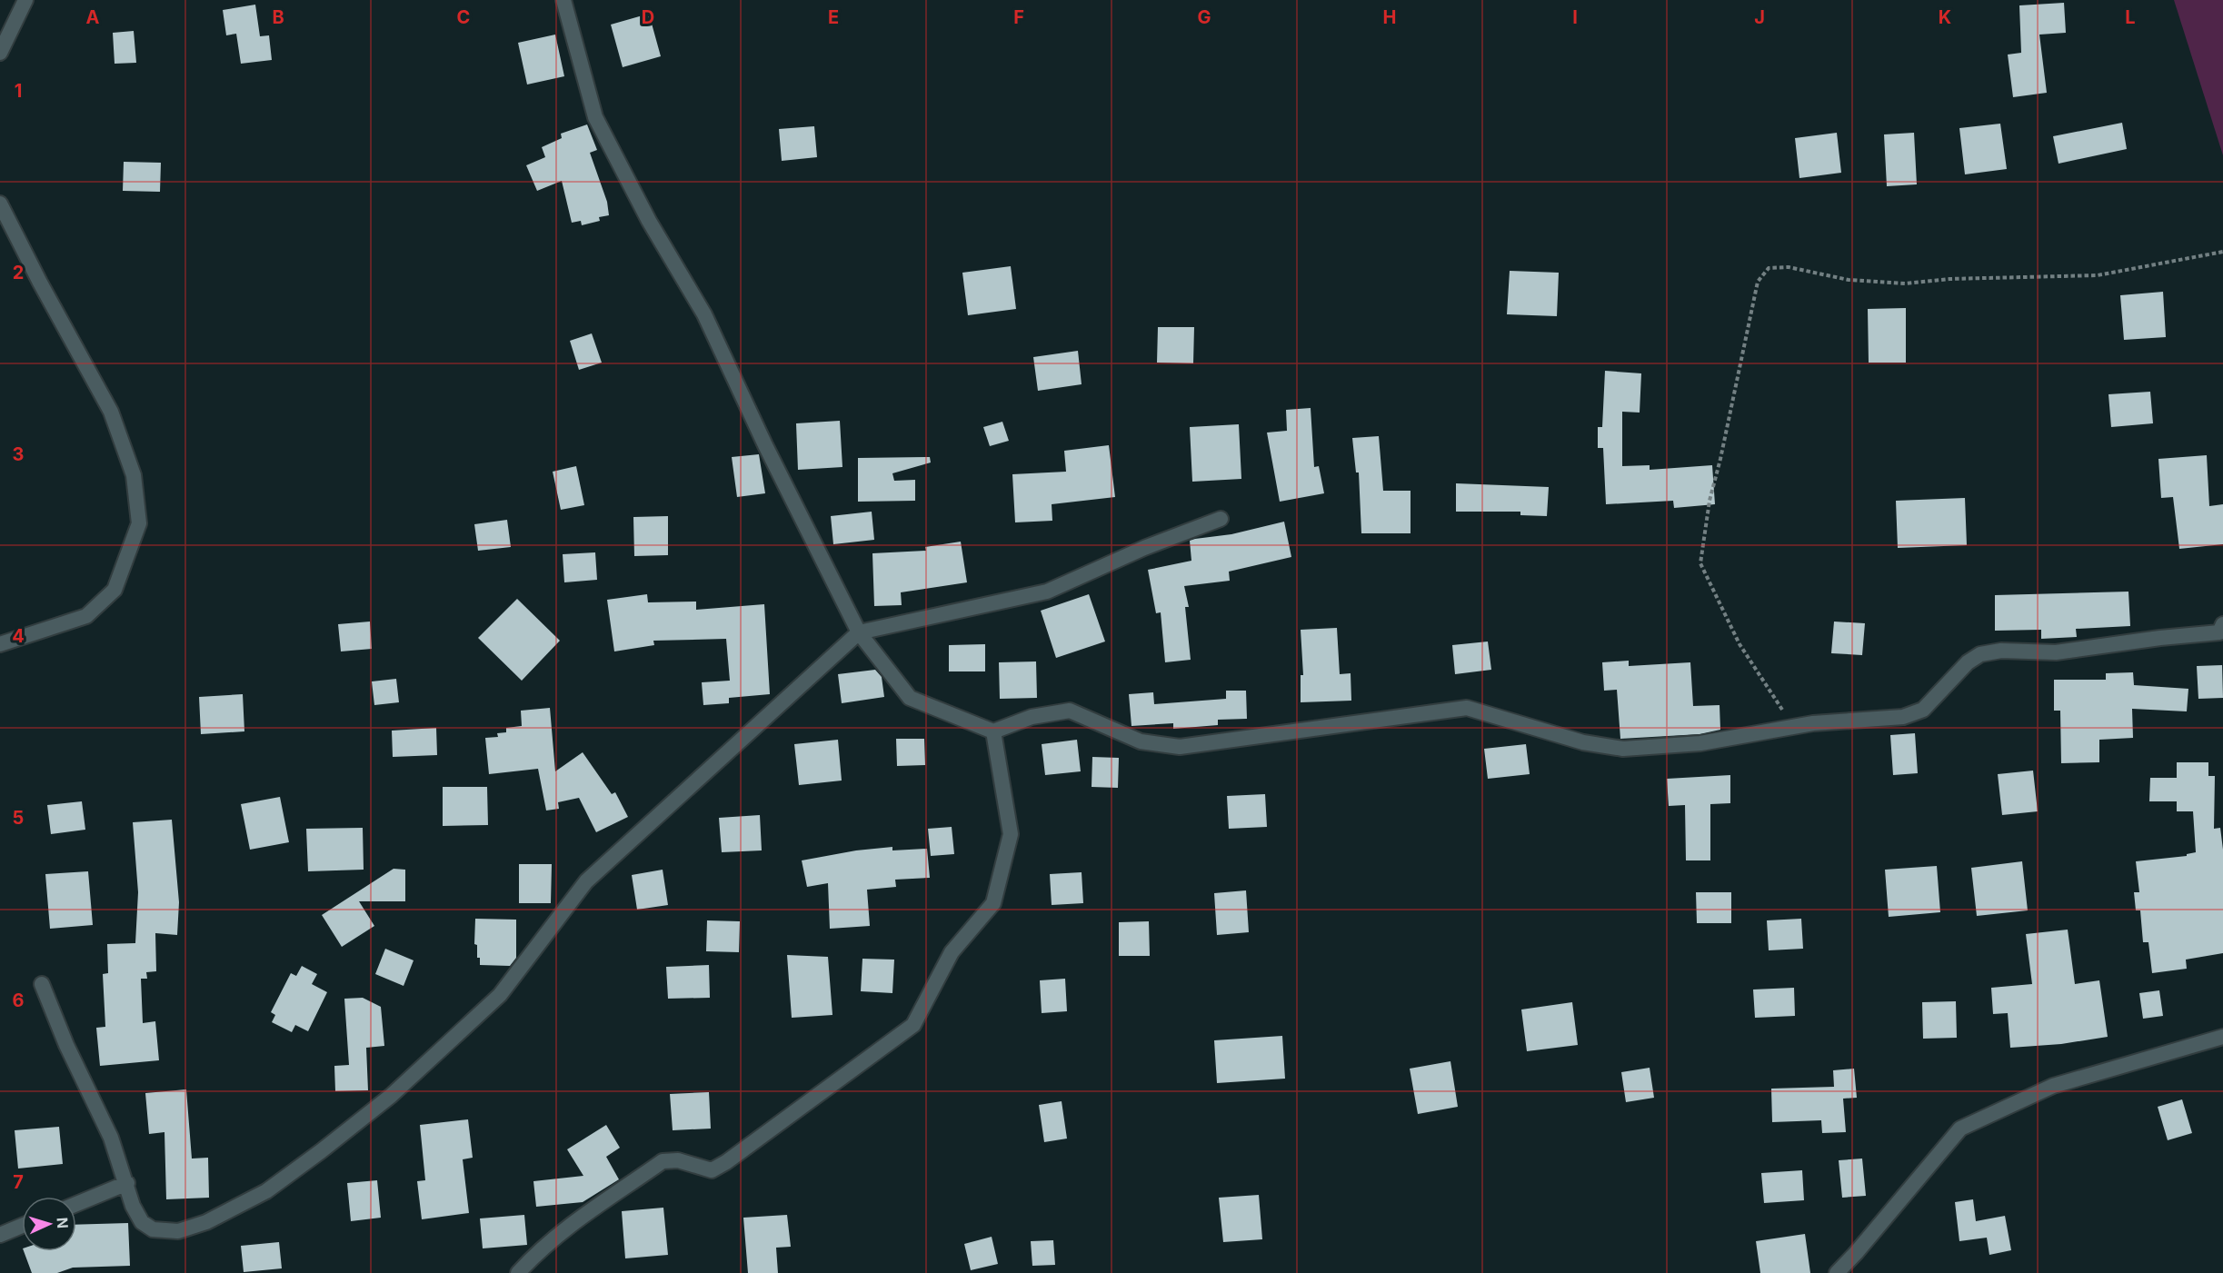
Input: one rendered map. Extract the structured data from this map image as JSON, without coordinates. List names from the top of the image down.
{
  "north": "right",
  "grid": {
    "columns": [
      "A",
      "B",
      "C",
      "D",
      "E",
      "F",
      "G",
      "H",
      "I",
      "J",
      "K",
      "L"
    ],
    "rows": [
      "1",
      "2",
      "3",
      "4",
      "5",
      "6",
      "7"
    ]
  }
}
